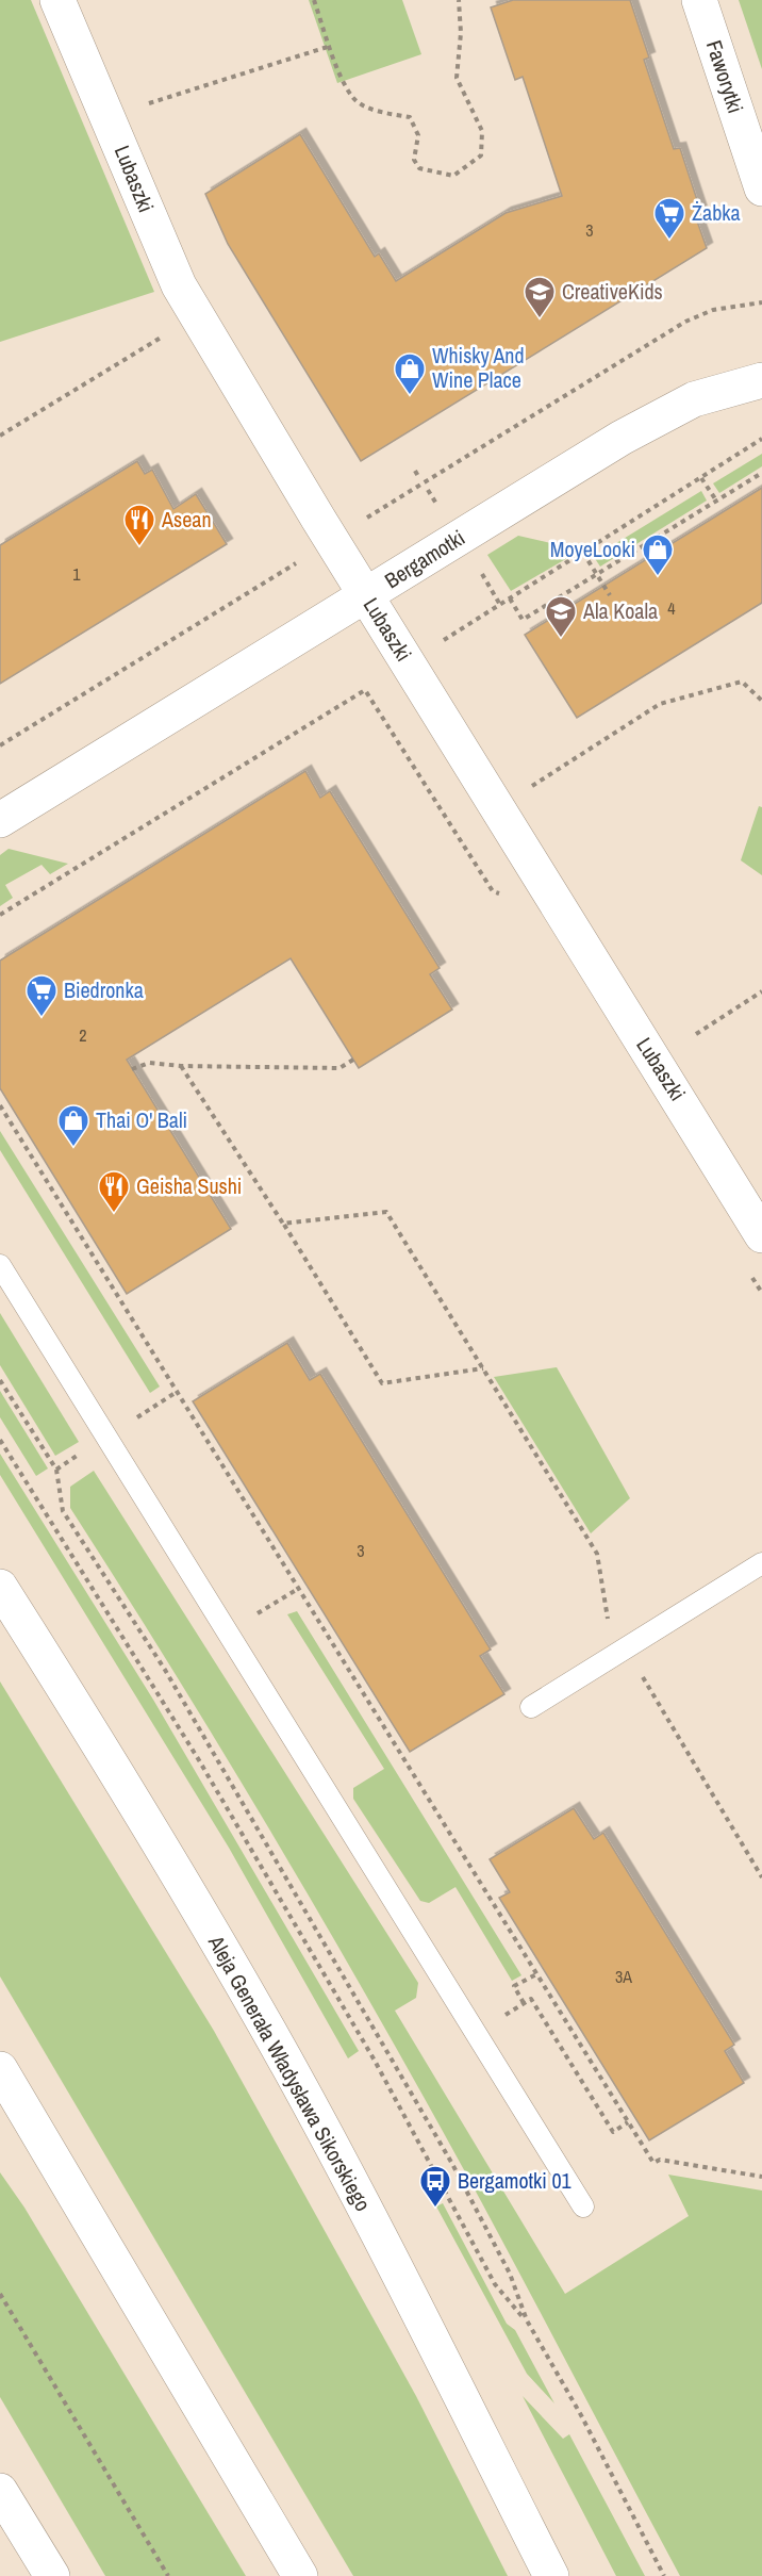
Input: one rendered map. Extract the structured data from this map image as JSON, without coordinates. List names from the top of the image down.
{
  "streets": {
    "street": [
      "Faworytki",
      "Lubaszki",
      "Bergamotki",
      "Aleja Generała Władysława Sikorskiego"
    ]
  },
  "crossings": [
    ["Lubaszki", "Bergamotki"]
  ],
  "places": {
    "supermarket": ["Żabka", "Biedronka"],
    "school or university": ["CreativeKids", "Ala Koala"],
    "shop": ["Whisky And Wine Place", "MoyeLooki", "Thai O' Bali"],
    "restaurant": ["Asean", "Geisha Sushi"],
    "bus stop": ["Bergamotki 01"]
  },
  "house_numbers": [
    "3",
    "1",
    "4",
    "2",
    "3",
    "3A"
  ]
}
